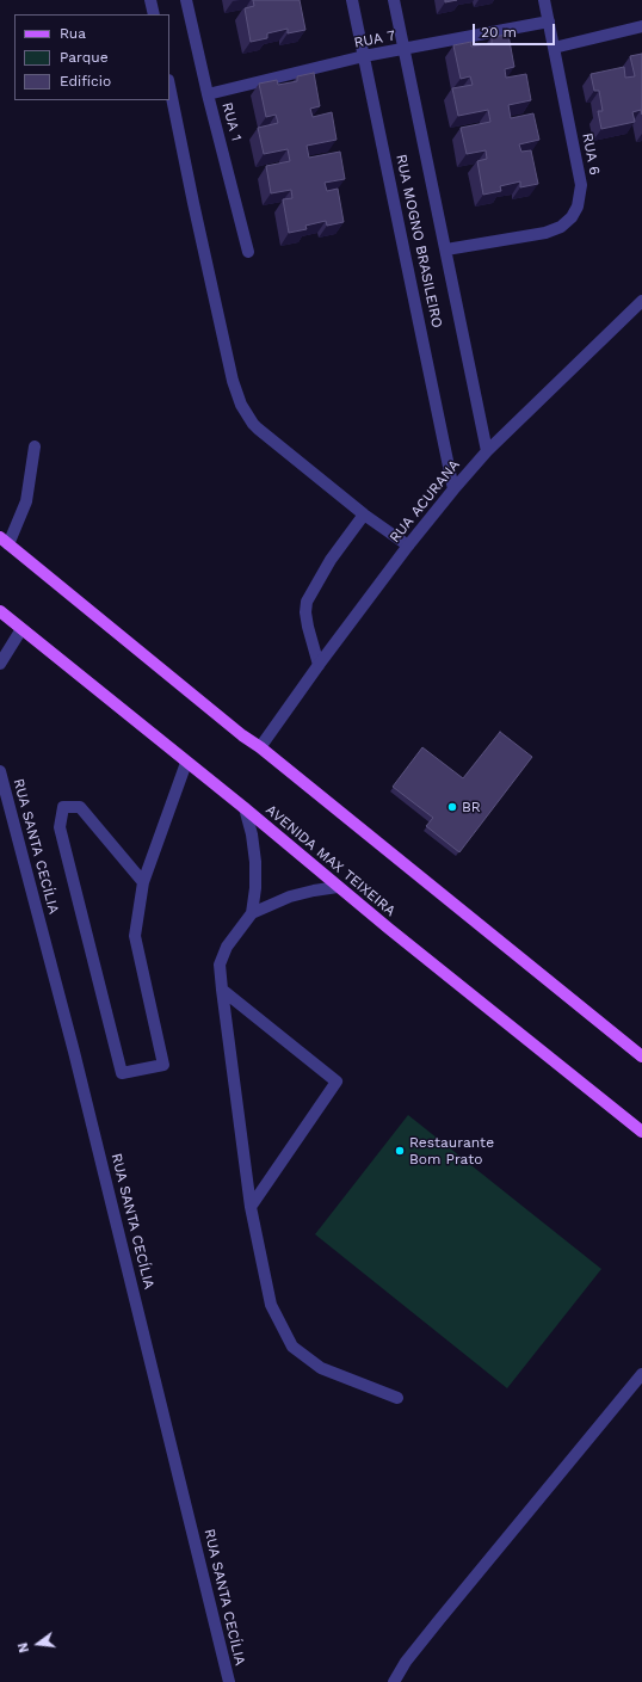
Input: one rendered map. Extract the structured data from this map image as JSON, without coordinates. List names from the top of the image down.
{
  "streets": {
    "main road": ["AVENIDA MAX TEIXEIRA"],
    "street": [
      "RUA 7",
      "RUA 1",
      "RUA 6",
      "RUA MOGNO BRASILEIRO",
      "RUA ACURANA",
      "RUA SANTA CECÍLIA"
    ]
  },
  "crossings": [
    ["RUA 7", "RUA 1"],
    ["RUA 7", "RUA 6"],
    ["RUA 7", "RUA MOGNO BRASILEIRO"],
    ["RUA 6", "RUA MOGNO BRASILEIRO"],
    ["RUA MOGNO BRASILEIRO", "RUA ACURANA"]
  ],
  "places": ["BR", "Restaurante Bom Prato"],
  "legend": ["Rua", "Parque", "Edifício"],
  "scale_bar": "20 m",
  "north": "left"
}
